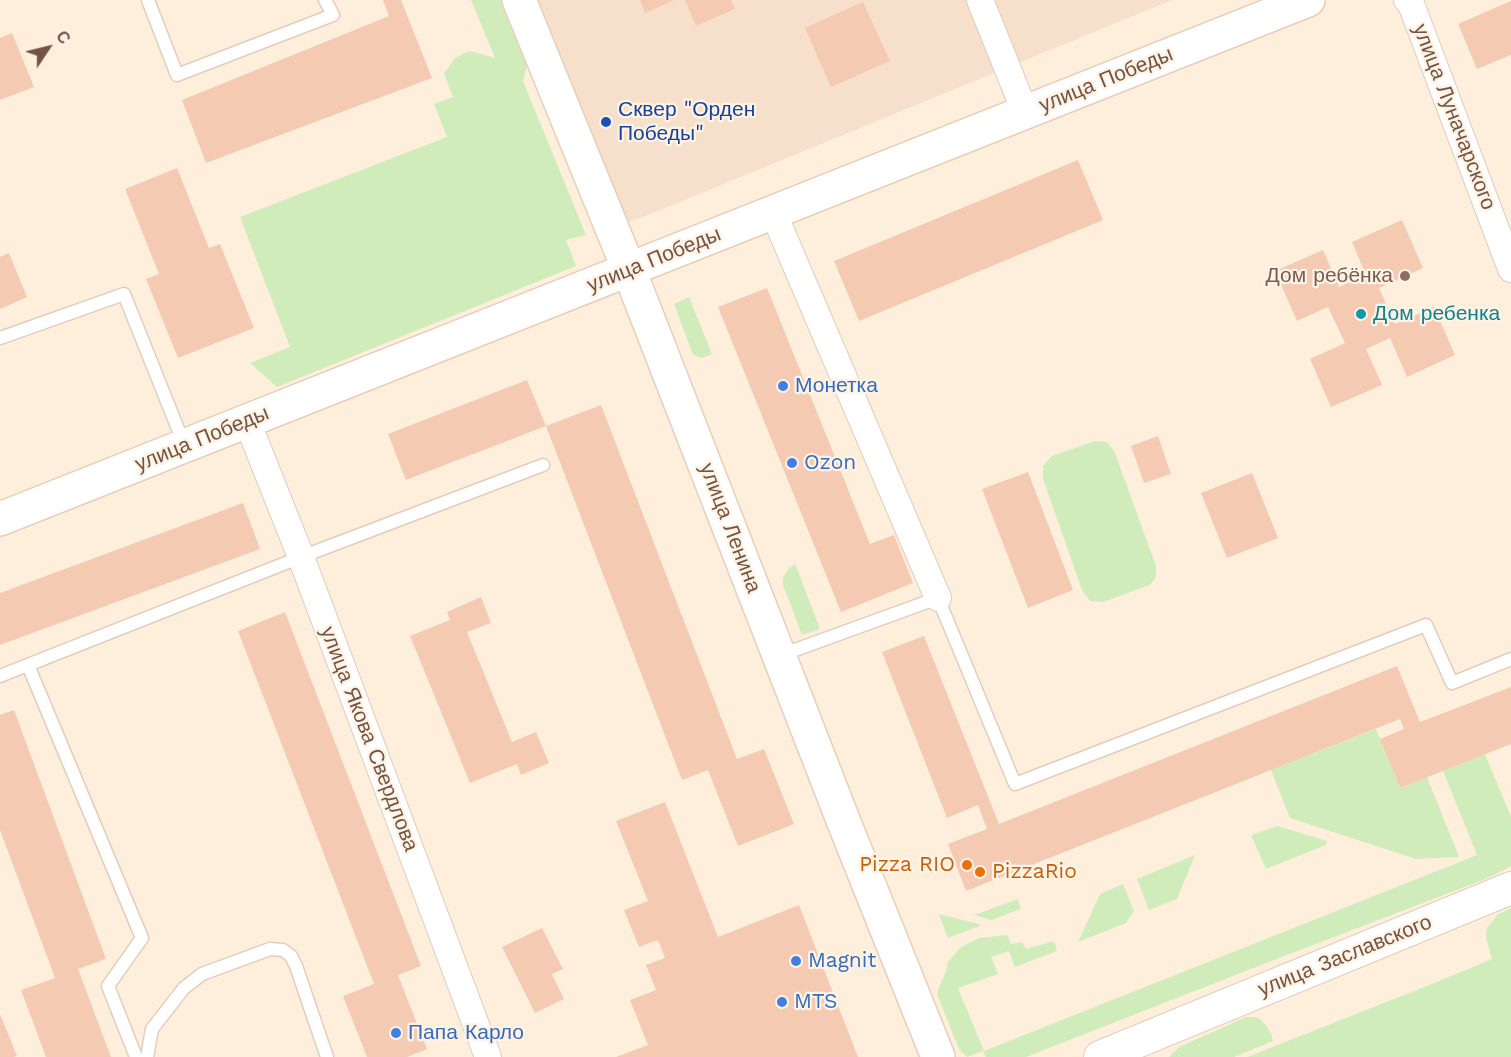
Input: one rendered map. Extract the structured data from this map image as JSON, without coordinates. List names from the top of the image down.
{
  "streets": {
    "main road": ["улица Победы", "улица Ленина"],
    "street": ["улица Луначарского", "улица Якова Свердлова", "улица Заславского"]
  },
  "crossings": [
    ["улица Победы", "улица Ленина"],
    ["улица Победы", "улица Якова Свердлова"]
  ],
  "places": [
    "Сквер \"Орден Победы\"",
    "Дом ребёнка",
    "Дом ребенка",
    "Монетка",
    "Ozon",
    "Pizza RIO",
    "PizzaRio",
    "Magnit",
    "MTS",
    "Папа Карло"
  ],
  "north": "top right"
}
